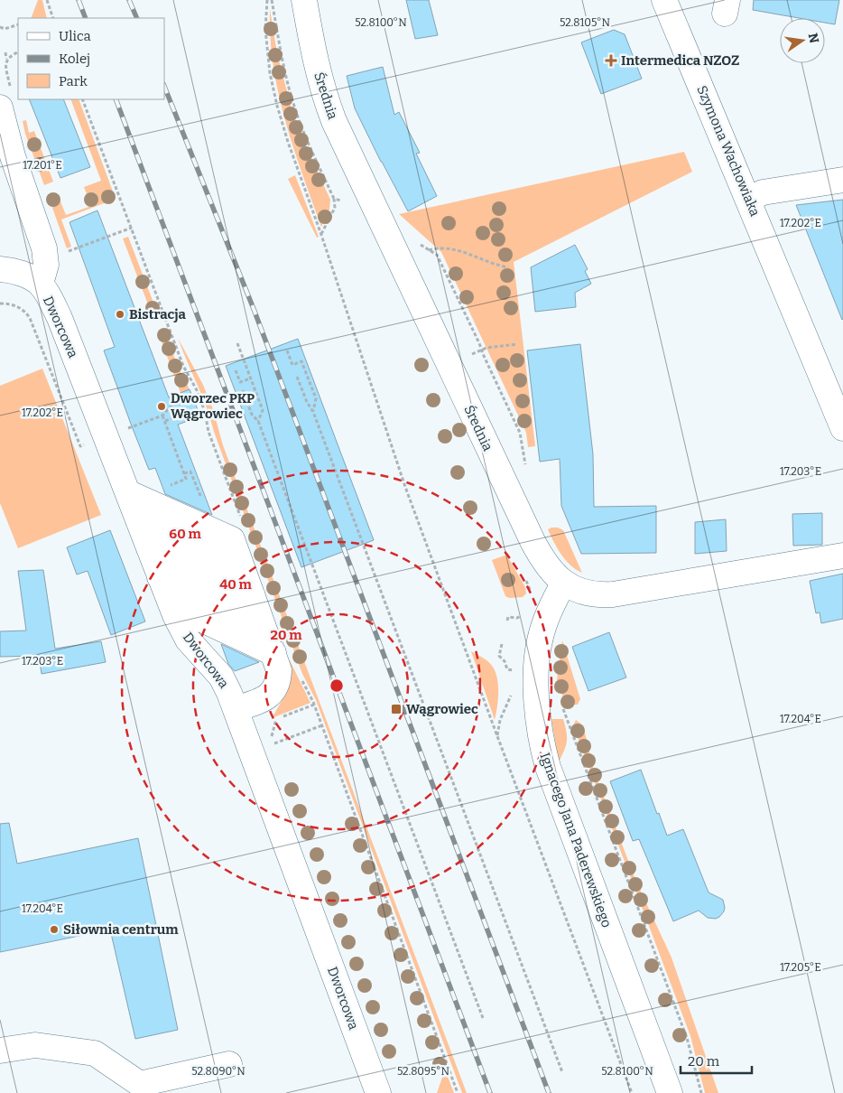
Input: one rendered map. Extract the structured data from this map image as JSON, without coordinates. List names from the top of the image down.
{
  "streets": {
    "street": [
      "Średnia",
      "Szymona Wachowiaka",
      "Dworcowa",
      "Ignacego Jana Paderewskiego"
    ]
  },
  "crossings": [
    ["Średnia", "Ignacego Jana Paderewskiego"]
  ],
  "places": {
    "health": ["Intermedica NZOZ"],
    "other": ["Bistracja", "Dworzec PKP Wągrowiec", "Siłownia centrum"],
    "transit": ["Wągrowiec"]
  },
  "legend": ["Ulica", "Kolej", "Park"],
  "scale_bar": "20 m",
  "north": "right",
  "coordinates": [
    "52.8100°N",
    "52.8105°N",
    "17.201°E",
    "17.202°E",
    "17.203°E",
    "17.204°E",
    "17.205°E",
    "52.8090°N",
    "52.8095°N"
  ],
  "rings": ["60 m", "40 m", "20 m"]
}
